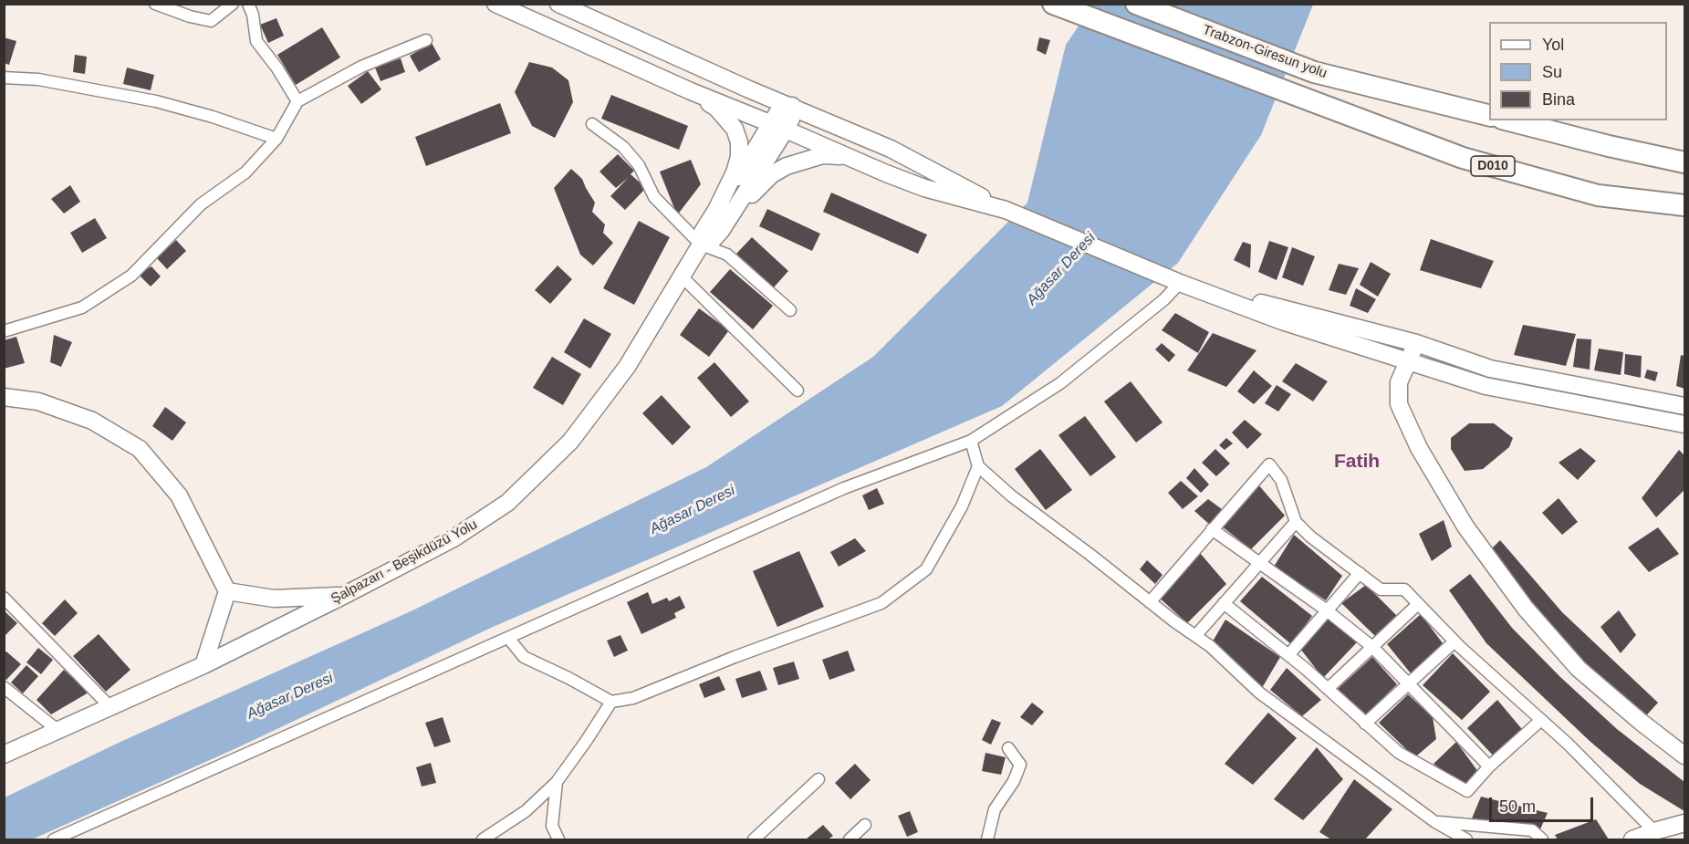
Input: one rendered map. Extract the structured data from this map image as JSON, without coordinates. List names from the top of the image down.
{
  "streets": {
    "highway": ["Trabzon-Giresun yolu", "D010"],
    "main road": ["Şalpazarı - Beşikdüzü Yolu"]
  },
  "districts": ["Fatih"],
  "water": ["Ağasar Deresi"],
  "legend": ["Yol", "Su", "Bina"],
  "scale_bar": "50 m"
}
